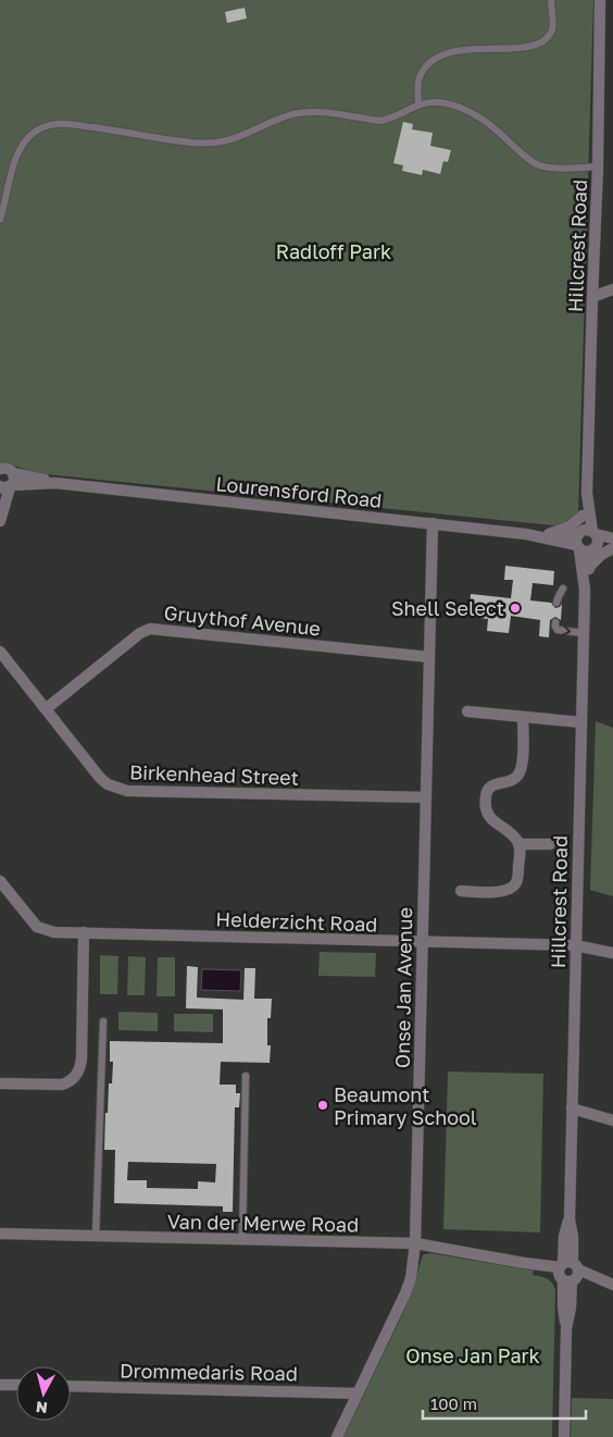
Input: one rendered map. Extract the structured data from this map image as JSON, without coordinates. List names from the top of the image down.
{
  "streets": {
    "street": [
      "Hillcrest Road",
      "Lourensford Road",
      "Gruythof Avenue",
      "Birkenhead Street",
      "Helderzicht Road",
      "Onse Jan Avenue",
      "Van der Merwe Road",
      "Drommedaris Road"
    ]
  },
  "crossings": [
    ["Hillcrest Road", "Lourensford Road"],
    ["Hillcrest Road", "Helderzicht Road"],
    ["Hillcrest Road", "Van der Merwe Road"],
    ["Lourensford Road", "Onse Jan Avenue"],
    ["Gruythof Avenue", "Birkenhead Street"],
    ["Gruythof Avenue", "Onse Jan Avenue"],
    ["Birkenhead Street", "Onse Jan Avenue"],
    ["Helderzicht Road", "Onse Jan Avenue"],
    ["Onse Jan Avenue", "Van der Merwe Road"],
    ["Onse Jan Avenue", "Drommedaris Road"]
  ],
  "parks": ["Radloff Park", "Onse Jan Park"],
  "places": ["Shell Select", "Beaumont Primary School"],
  "scale_bar": "100 m",
  "north": "bottom"
}
